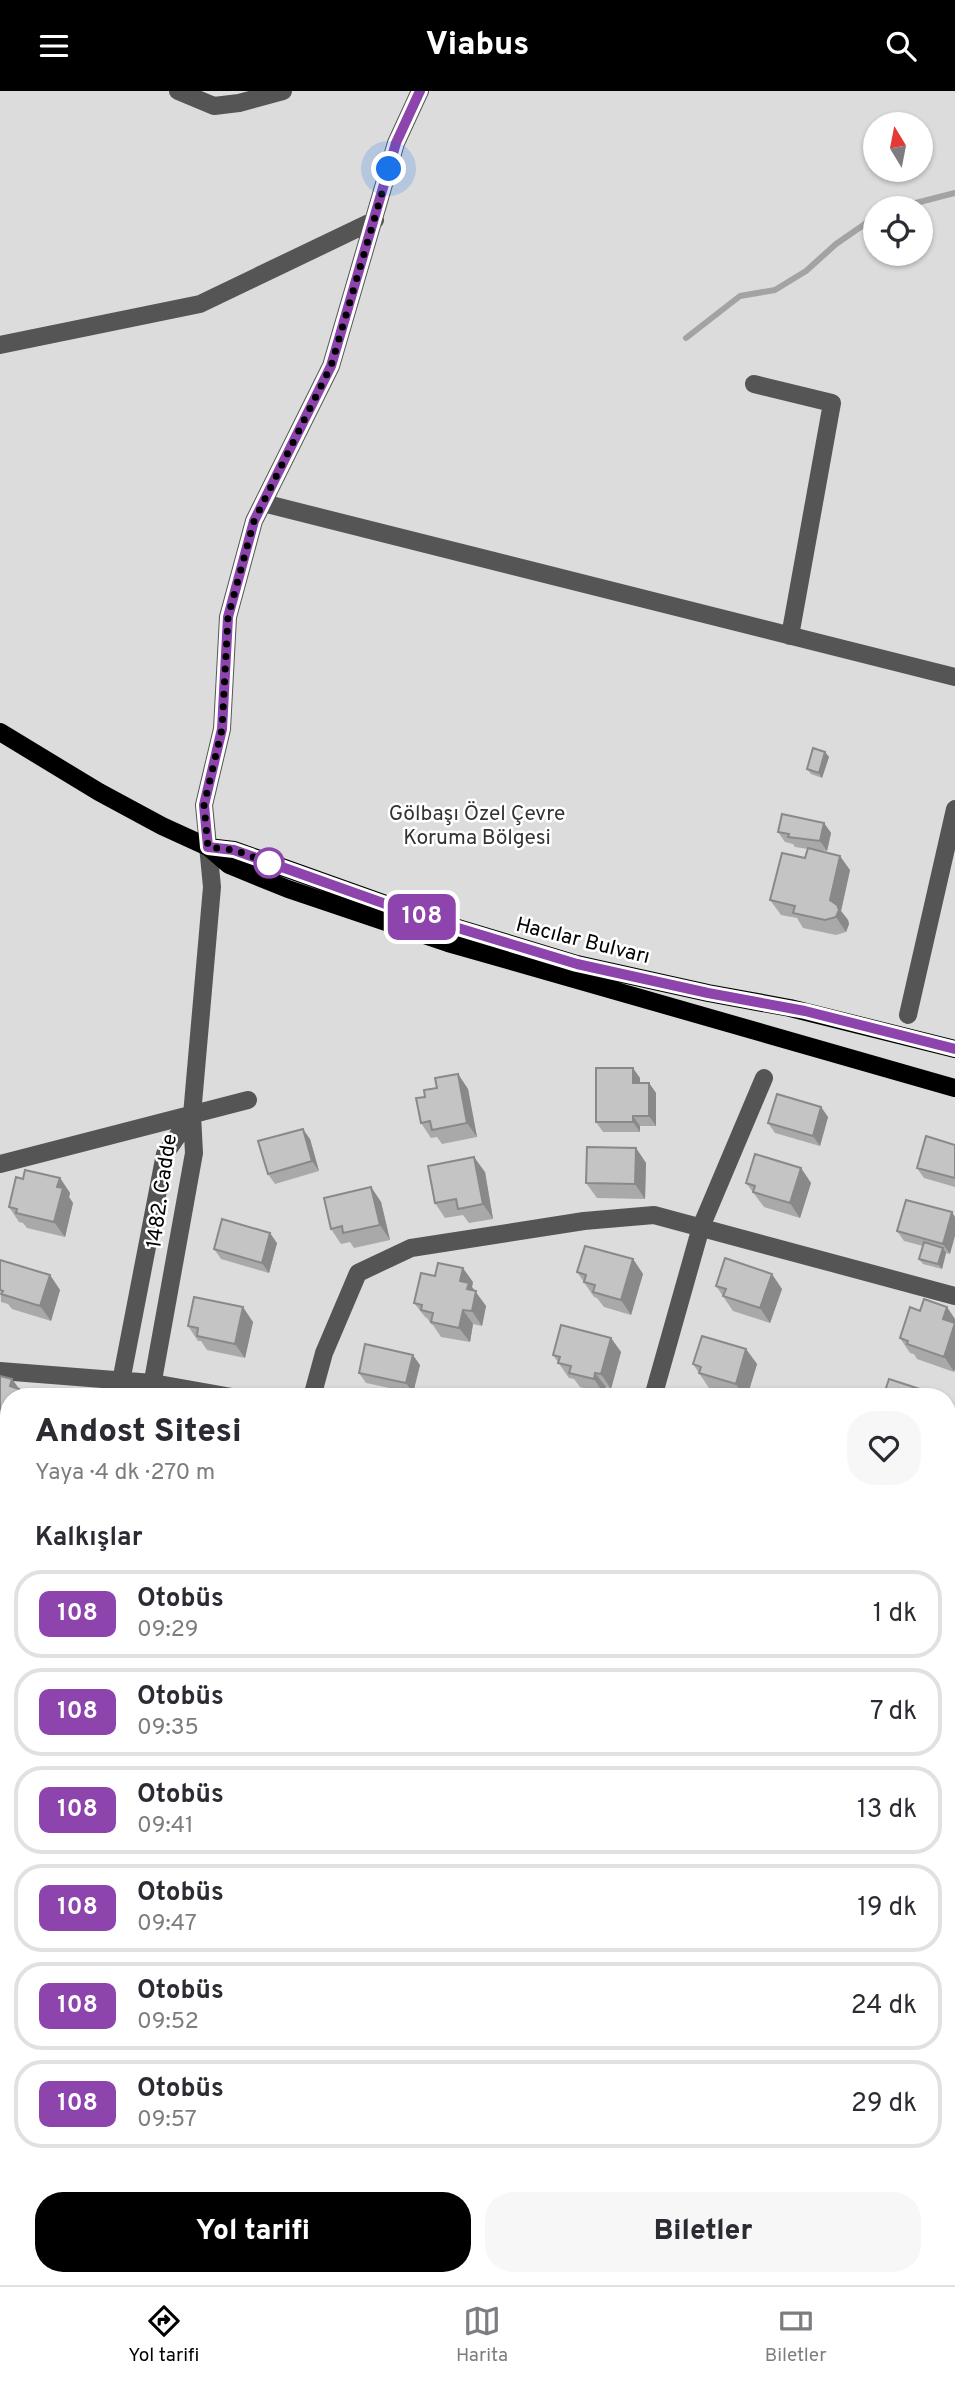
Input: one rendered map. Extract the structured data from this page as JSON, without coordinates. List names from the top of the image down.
{
  "streets": {
    "main road": ["Hacılar Bulvarı"],
    "street": ["1482. Cadde"]
  },
  "parks": ["Gölbaşı Özel Çevre Koruma Bölgesi"],
  "lines": ["bus line 108"],
  "north": "top",
  "page": {
    "header": "Viabus",
    "on_map": "108",
    "heading": [
      ["Andost Sitesi", "Yaya · 4 dk · 270 m"],
      "Kalkışlar"
    ],
    "list": [
      {
        "mark": "108",
        "name": "Otobüs",
        "note": "09:29",
        "value": "1 dk"
      },
      {
        "mark": "108",
        "name": "Otobüs",
        "note": "09:35",
        "value": "7 dk"
      },
      {
        "mark": "108",
        "name": "Otobüs",
        "note": "09:41",
        "value": "13 dk"
      },
      {
        "mark": "108",
        "name": "Otobüs",
        "note": "09:47",
        "value": "19 dk"
      },
      {
        "mark": "108",
        "name": "Otobüs",
        "note": "09:52",
        "value": "24 dk"
      },
      {
        "mark": "108",
        "name": "Otobüs",
        "note": "09:57",
        "value": "29 dk"
      }
    ],
    "buttons": ["Yol tarifi", "Biletler"],
    "tabs": ["Yol tarifi", "Harita", "Biletler"]
  }
}
